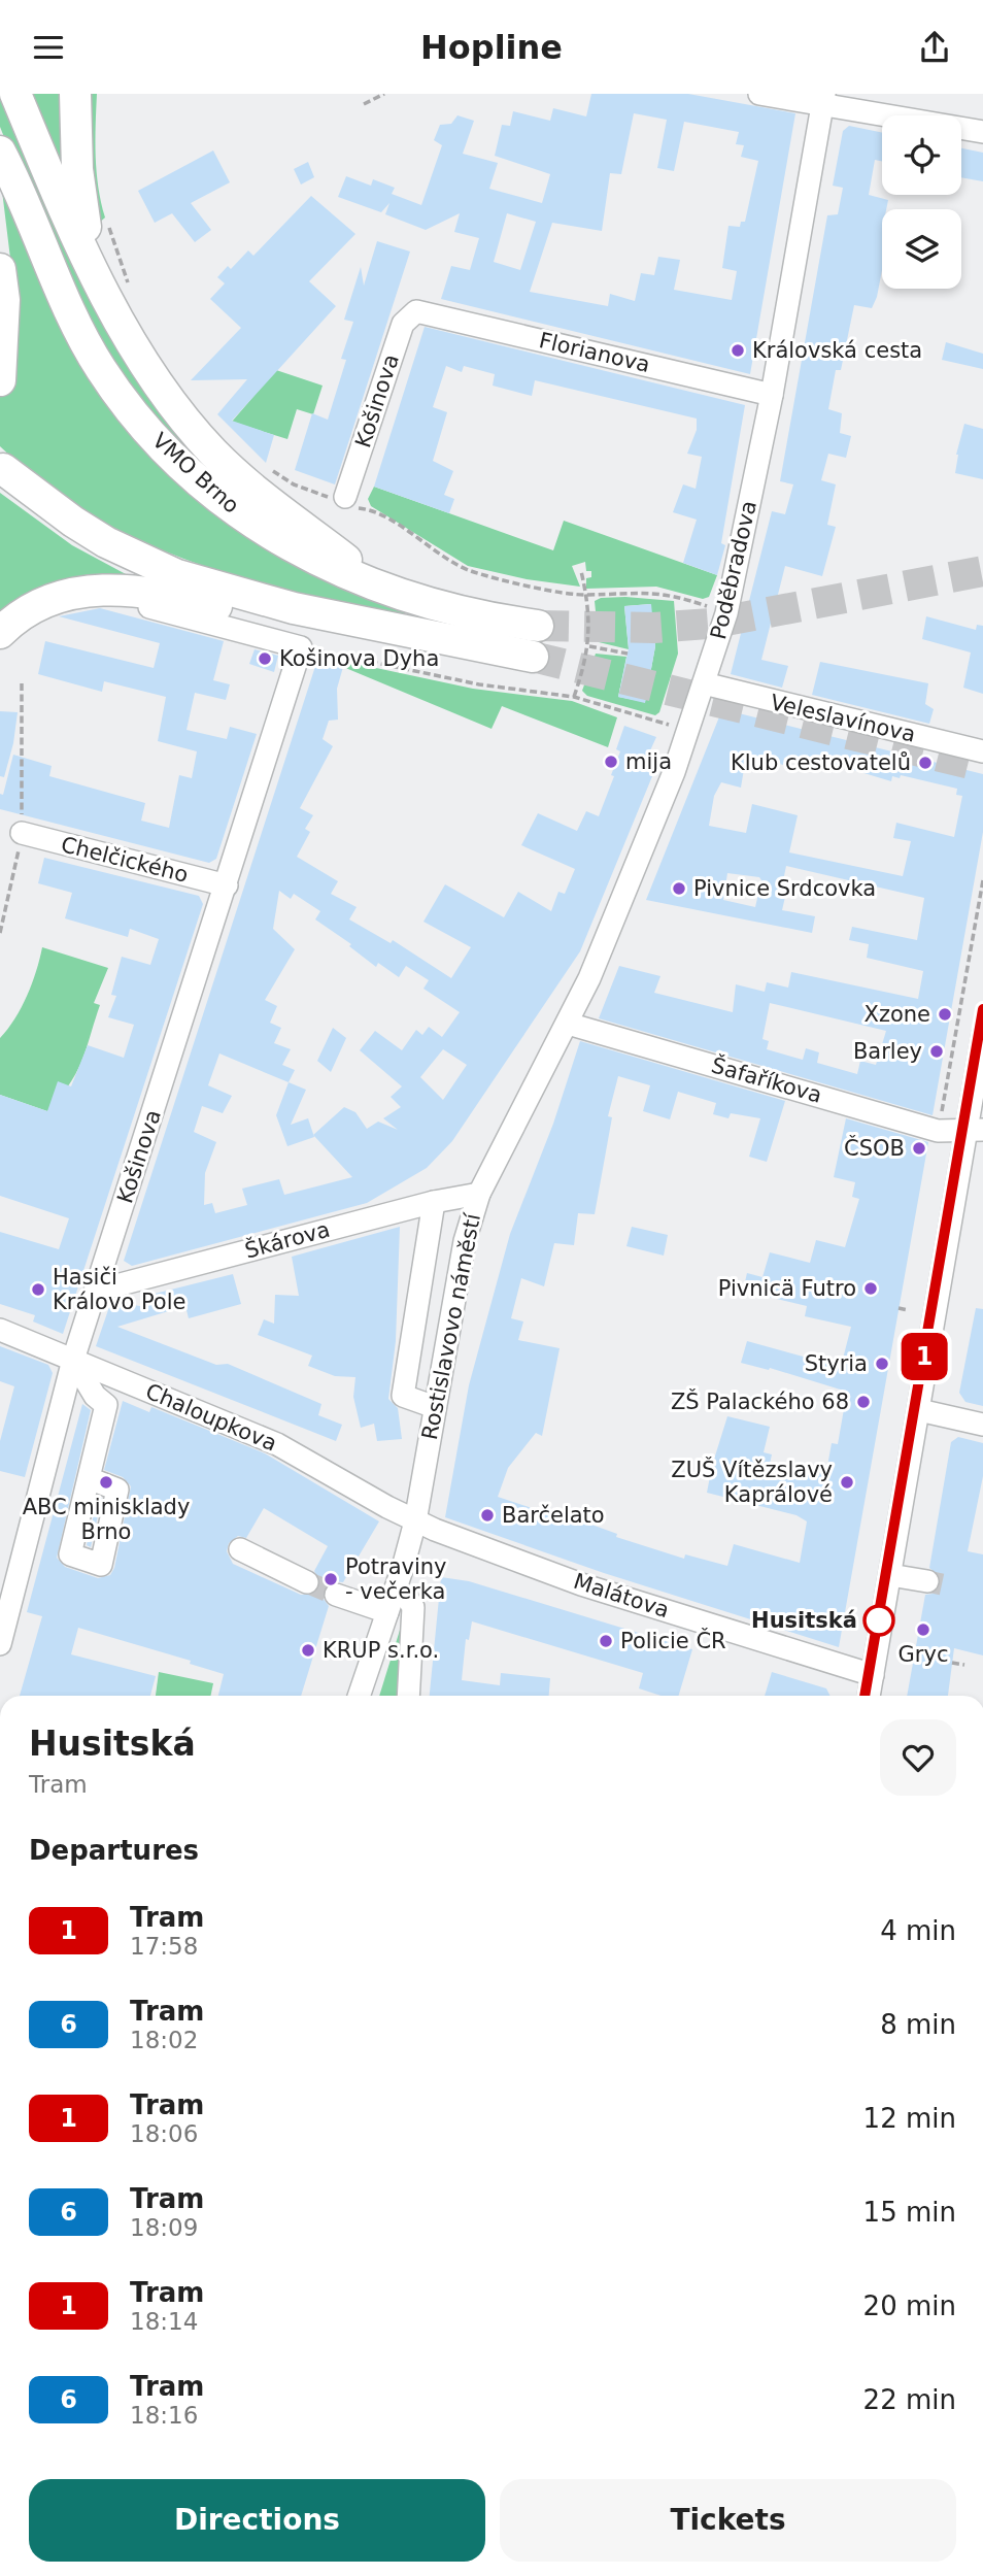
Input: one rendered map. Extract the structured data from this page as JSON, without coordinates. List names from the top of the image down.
{
  "streets": {
    "highway": ["VMO Brno"],
    "street": [
      "Florianova",
      "Košinova",
      "Poděbradova",
      "Veleslavínova",
      "Chelčického",
      "Šafaříkova",
      "Škárova",
      "Rostislavovo náměstí",
      "Chaloupkova",
      "Malátova"
    ]
  },
  "crossings": [
    ["Florianova", "Košinova"],
    ["Florianova", "Poděbradova"],
    ["Košinova", "Chelčického"],
    ["Košinova", "Škárova"],
    ["Košinova", "Chaloupkova"],
    ["Poděbradova", "Veleslavínova"],
    ["Poděbradova", "Šafaříkova"],
    ["Poděbradova", "Rostislavovo náměstí"],
    ["Šafaříkova", "Rostislavovo náměstí"],
    ["Škárova", "Rostislavovo náměstí"],
    ["Rostislavovo náměstí", "Chaloupkova"],
    ["Rostislavovo náměstí", "Malátova"],
    ["Chaloupkova", "Malátova"]
  ],
  "places": [
    "Královská cesta",
    "Košinova Dyha",
    "mija",
    "Klub cestovatelů",
    "Pivnice Srdcovka",
    "Xzone",
    "Barley",
    "ČSOB",
    "Pivnicä Futro",
    "Hasiči Královo Pole",
    "Styria",
    "ZŠ Palackého 68",
    "ABC minisklady Brno",
    "ZUŠ Vítězslavy Kaprálové",
    "Barčelato",
    "Potraviny - večerka",
    "Husitská",
    "Gryc",
    "Policie ČR",
    "KRUP s.r.o."
  ],
  "lines": ["tram line 1"],
  "page": {
    "header": "Hopline",
    "on_map": "1",
    "heading": [
      ["Husitská", "Tram"],
      "Departures"
    ],
    "list": [
      {
        "mark": "1",
        "name": "Tram",
        "note": "17:58",
        "value": "4 min"
      },
      {
        "mark": "6",
        "name": "Tram",
        "note": "18:02",
        "value": "8 min"
      },
      {
        "mark": "1",
        "name": "Tram",
        "note": "18:06",
        "value": "12 min"
      },
      {
        "mark": "6",
        "name": "Tram",
        "note": "18:09",
        "value": "15 min"
      },
      {
        "mark": "1",
        "name": "Tram",
        "note": "18:14",
        "value": "20 min"
      },
      {
        "mark": "6",
        "name": "Tram",
        "note": "18:16",
        "value": "22 min"
      }
    ],
    "buttons": ["Directions", "Tickets"]
  }
}
